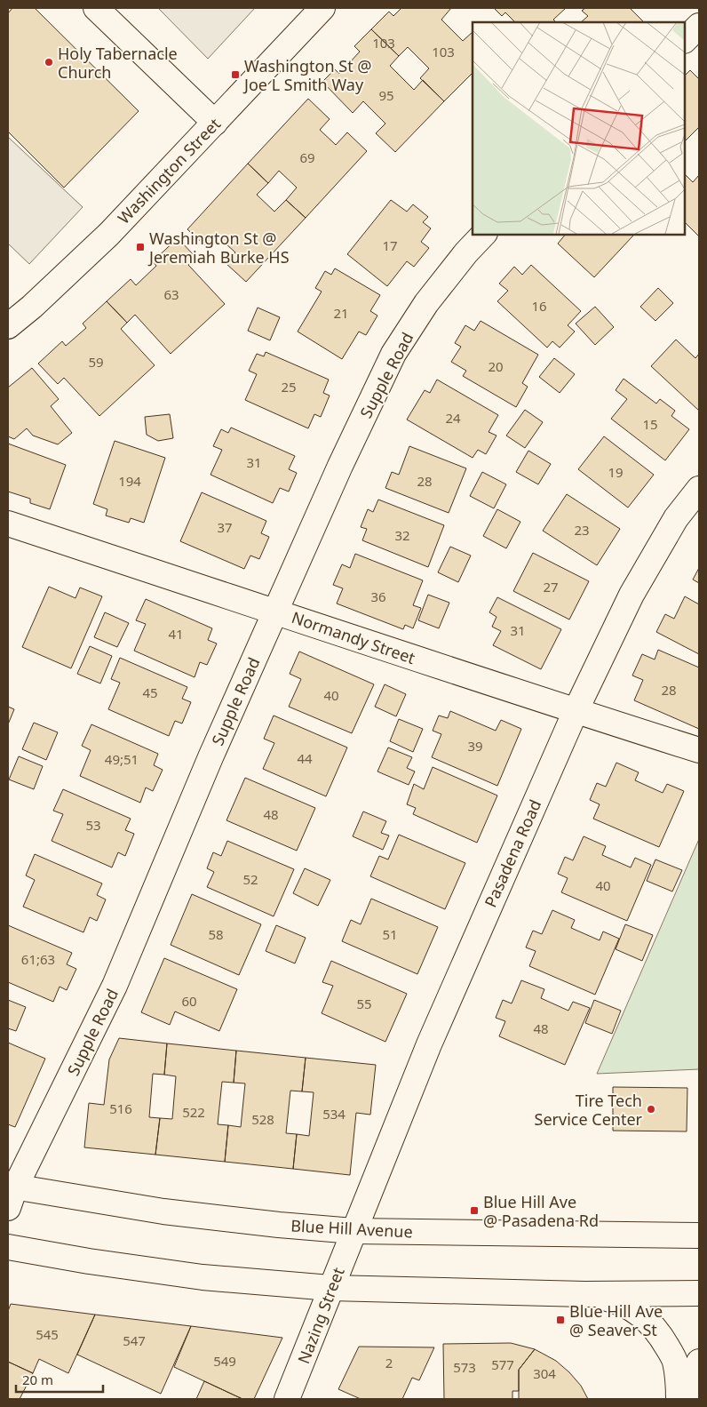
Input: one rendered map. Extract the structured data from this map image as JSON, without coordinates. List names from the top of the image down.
{
  "streets": {
    "street": [
      "Washington Street",
      "Supple Road",
      "Normandy Street",
      "Pasadena Road",
      "Blue Hill Avenue",
      "Nazing Street"
    ]
  },
  "crossings": [
    ["Supple Road", "Normandy Street"],
    ["Supple Road", "Blue Hill Avenue"],
    ["Normandy Street", "Pasadena Road"],
    ["Pasadena Road", "Blue Hill Avenue"],
    ["Pasadena Road", "Nazing Street"],
    ["Blue Hill Avenue", "Nazing Street"]
  ],
  "places": {
    "other": ["Holy Tabernacle Church", "Tire Tech Service Center"],
    "transit": [
      "Washington St @ Joe L Smith Way",
      "Washington St @ Jeremiah Burke HS",
      "Blue Hill Ave @ Pasadena Rd",
      "Blue Hill Ave @ Seaver St"
    ]
  },
  "house_numbers": [
    "103",
    "103",
    "95",
    "69",
    "17",
    "63",
    "16",
    "21",
    "59",
    "20",
    "25",
    "24",
    "15",
    "31",
    "19",
    "194",
    "28",
    "37",
    "23",
    "32",
    "27",
    "36",
    "31",
    "41",
    "28",
    "45",
    "40",
    "39",
    "44",
    "49;51",
    "48",
    "53",
    "52",
    "40",
    "58",
    "51",
    "61;63",
    "60",
    "55",
    "48",
    "516",
    "522",
    "534",
    "528",
    "545",
    "547",
    "549",
    "2",
    "577",
    "573",
    "304"
  ],
  "scale_bar": "20 m"
}
